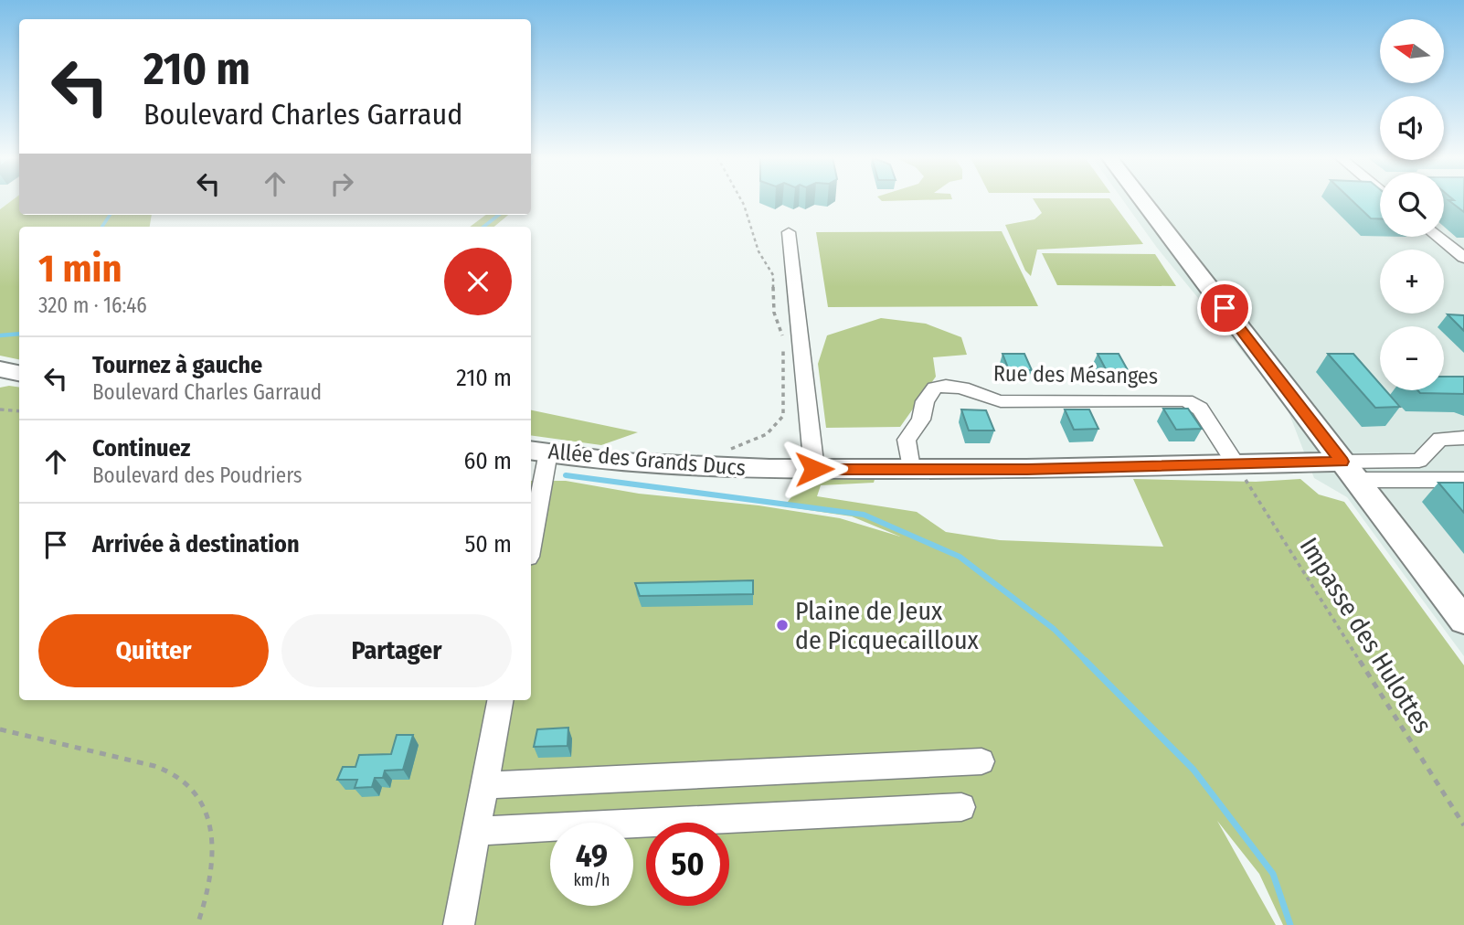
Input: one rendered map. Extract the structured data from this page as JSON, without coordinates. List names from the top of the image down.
{
  "streets": {
    "main road": ["Allée des Grands Ducs"],
    "street": ["Rue des Mésanges"],
    "path": ["Impasse des Hulottes"]
  },
  "crossings": [
    ["Rue des Mésanges", "Allée des Grands Ducs"],
    ["Rue des Mésanges", "Impasse des Hulottes"],
    ["Allée des Grands Ducs", "Impasse des Hulottes"]
  ],
  "places": ["Plaine de Jeux de Picquecailloux"],
  "north": "left",
  "page": {
    "map_buttons": ["+", "−"],
    "turn": ["210 m", "Boulevard Charles Garraud"],
    "heading": ["1 min", "320 m · 16:46"],
    "list": [
      {
        "name": "Tournez à gauche",
        "note": "Boulevard Charles Garraud",
        "value": "210 m"
      },
      {
        "name": "Continuez",
        "note": "Boulevard des Poudriers",
        "value": "60 m"
      },
      {
        "name": "Arrivée à destination",
        "value": "50 m"
      }
    ],
    "buttons": ["Quitter", "Partager"],
    "speed": "49 km/h",
    "limit": "50"
  }
}
